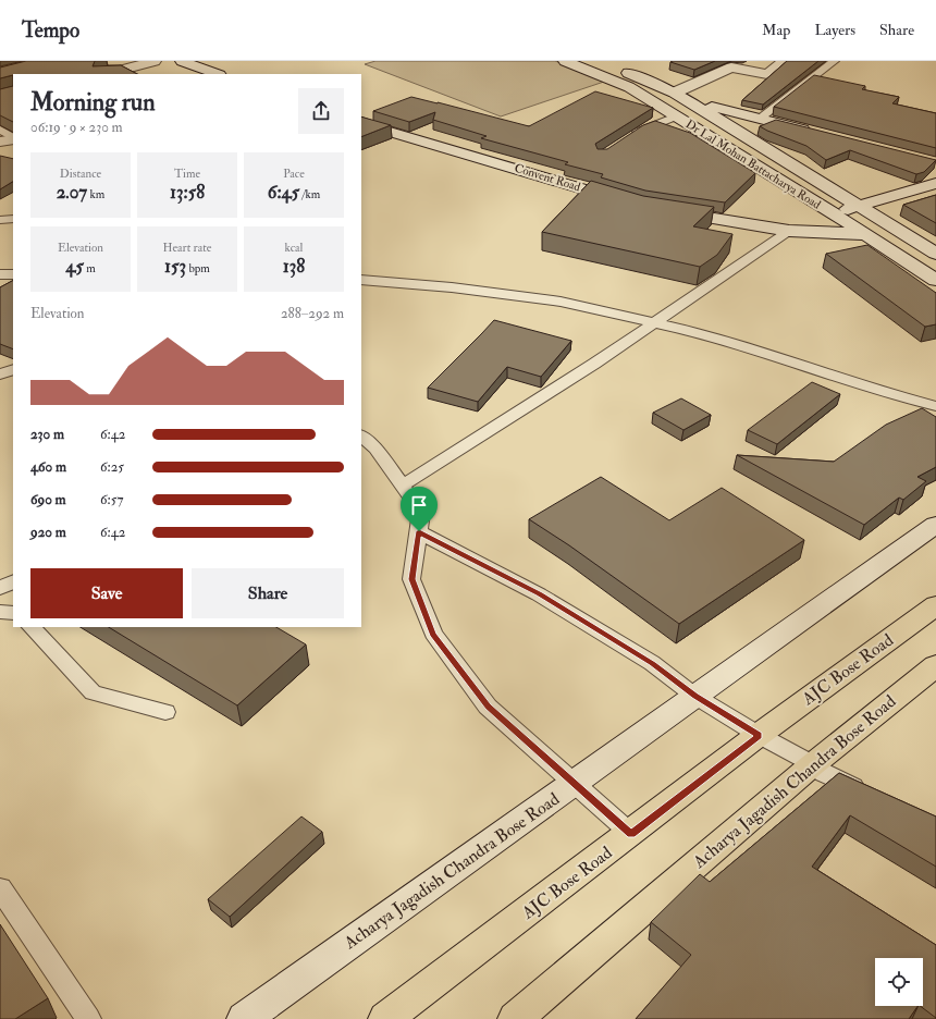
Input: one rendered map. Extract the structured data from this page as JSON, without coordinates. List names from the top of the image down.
{
  "streets": {
    "main road": ["AJC Bose Road", "Acharya Jagadish Chandra Bose Road"],
    "street": ["Dr Lal Mohan Battacharya Road", "Convent Road"]
  },
  "page": {
    "header": "Tempo",
    "nav": ["Map", "Layers", "Share"],
    "heading": ["Morning run", "06:19 · 9 × 230 m"],
    "stats": [
      ["Distance", "2.07 km"],
      ["Time", "13:58"],
      ["Pace", "6:45 /km"],
      ["Elevation", "45 m"],
      ["Heart rate", "153 bpm"],
      ["kcal", "138"]
    ],
    "chart": ["Elevation", "288–292 m"],
    "list": [
      {
        "name": "230 m",
        "note": "6:42"
      },
      {
        "name": "460 m",
        "note": "6:25"
      },
      {
        "name": "690 m",
        "note": "6:57"
      },
      {
        "name": "920 m",
        "note": "6:42"
      }
    ],
    "buttons": ["Save", "Share"]
  }
}
